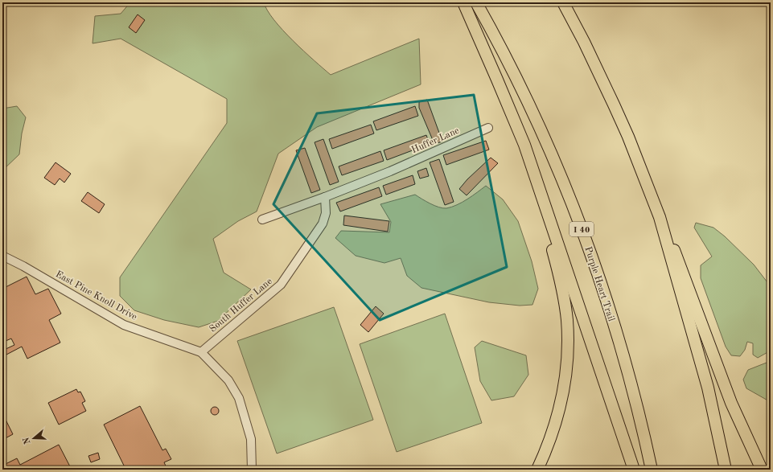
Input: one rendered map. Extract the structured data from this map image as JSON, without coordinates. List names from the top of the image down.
{
  "streets": {
    "highway": ["I 40", "Purple Heart Trail"],
    "street": ["Huffer Lane", "East Pine Knoll Drive", "South Huffer Lane"]
  },
  "crossings": [
    ["Huffer Lane", "South Huffer Lane"],
    ["East Pine Knoll Drive", "South Huffer Lane"]
  ],
  "north": "left"
}
